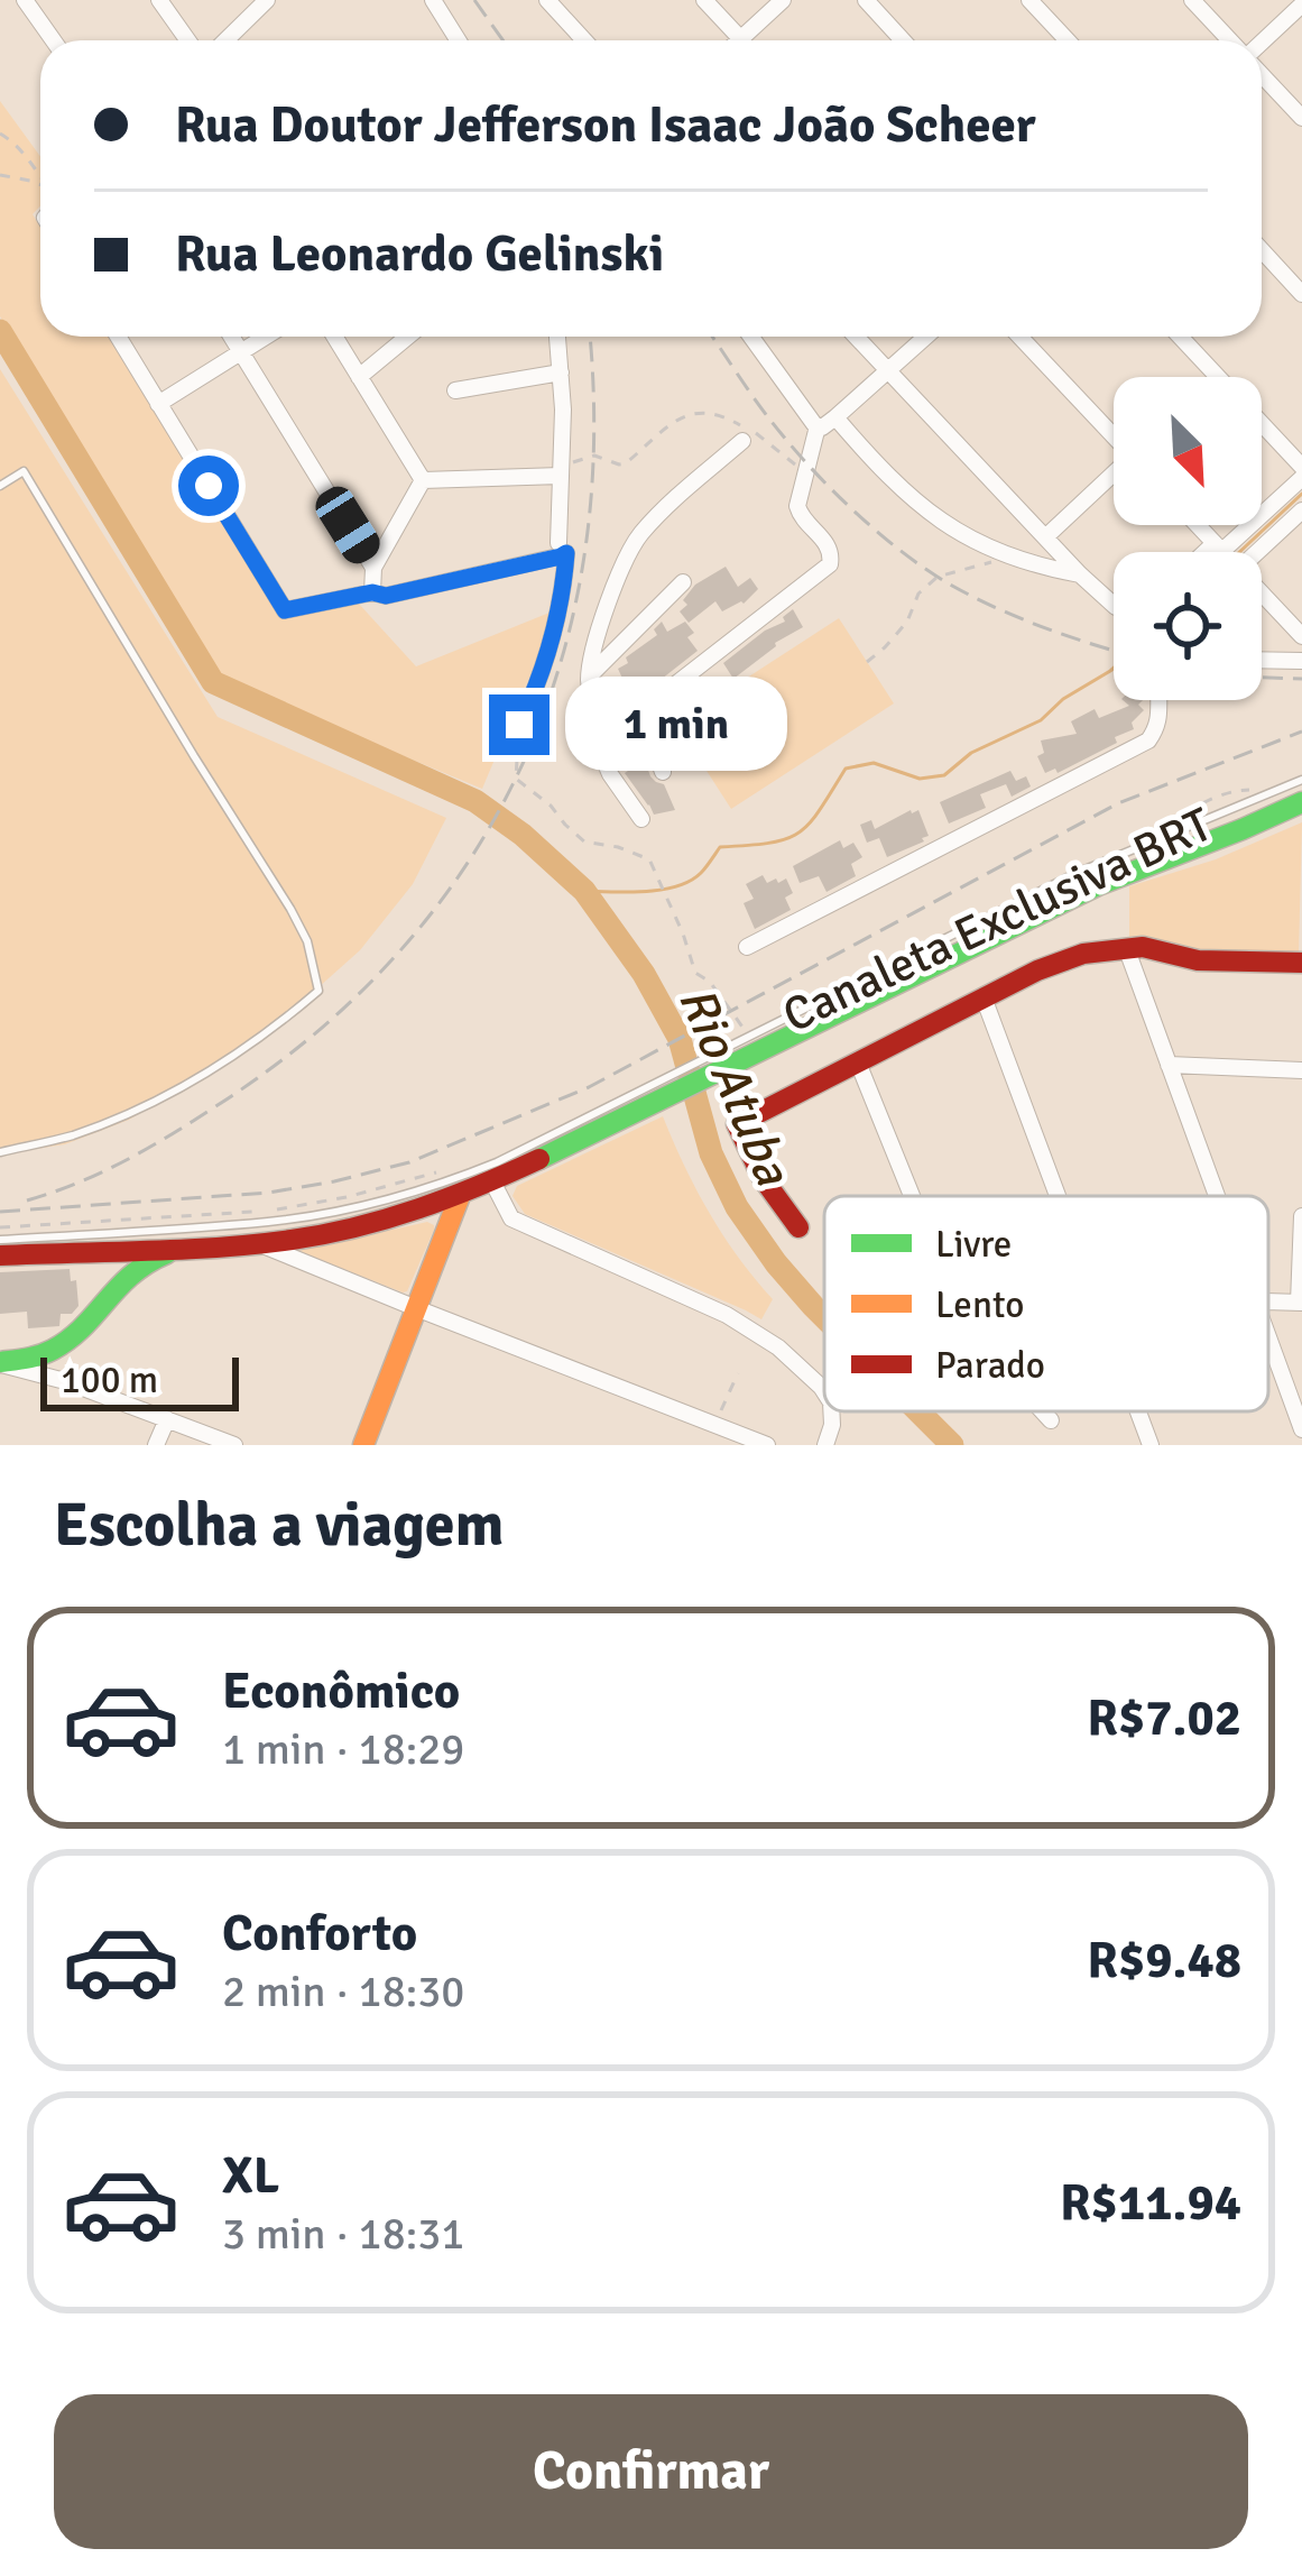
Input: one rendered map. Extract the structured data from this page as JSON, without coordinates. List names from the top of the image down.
{
  "streets": {
    "lane": ["Canaleta Exclusiva BRT"]
  },
  "water": ["Rio Atuba"],
  "legend": ["Livre", "Lento", "Parado"],
  "scale_bar": "100 m",
  "north": "bottom right",
  "page": {
    "banner": ["Rua Doutor Jefferson Isaac João Scheer", "Rua Leonardo Gelinski"],
    "bubble": "1 min",
    "scale": "100 m",
    "heading": "Escolha a viagem",
    "list": [
      {
        "name": "Econômico",
        "note": "1 min · 18:29",
        "value": "R$7.02"
      },
      {
        "name": "Conforto",
        "note": "2 min · 18:30",
        "value": "R$9.48"
      },
      {
        "name": "XL",
        "note": "3 min · 18:31",
        "value": "R$11.94"
      }
    ],
    "buttons": "Confirmar"
  }
}
